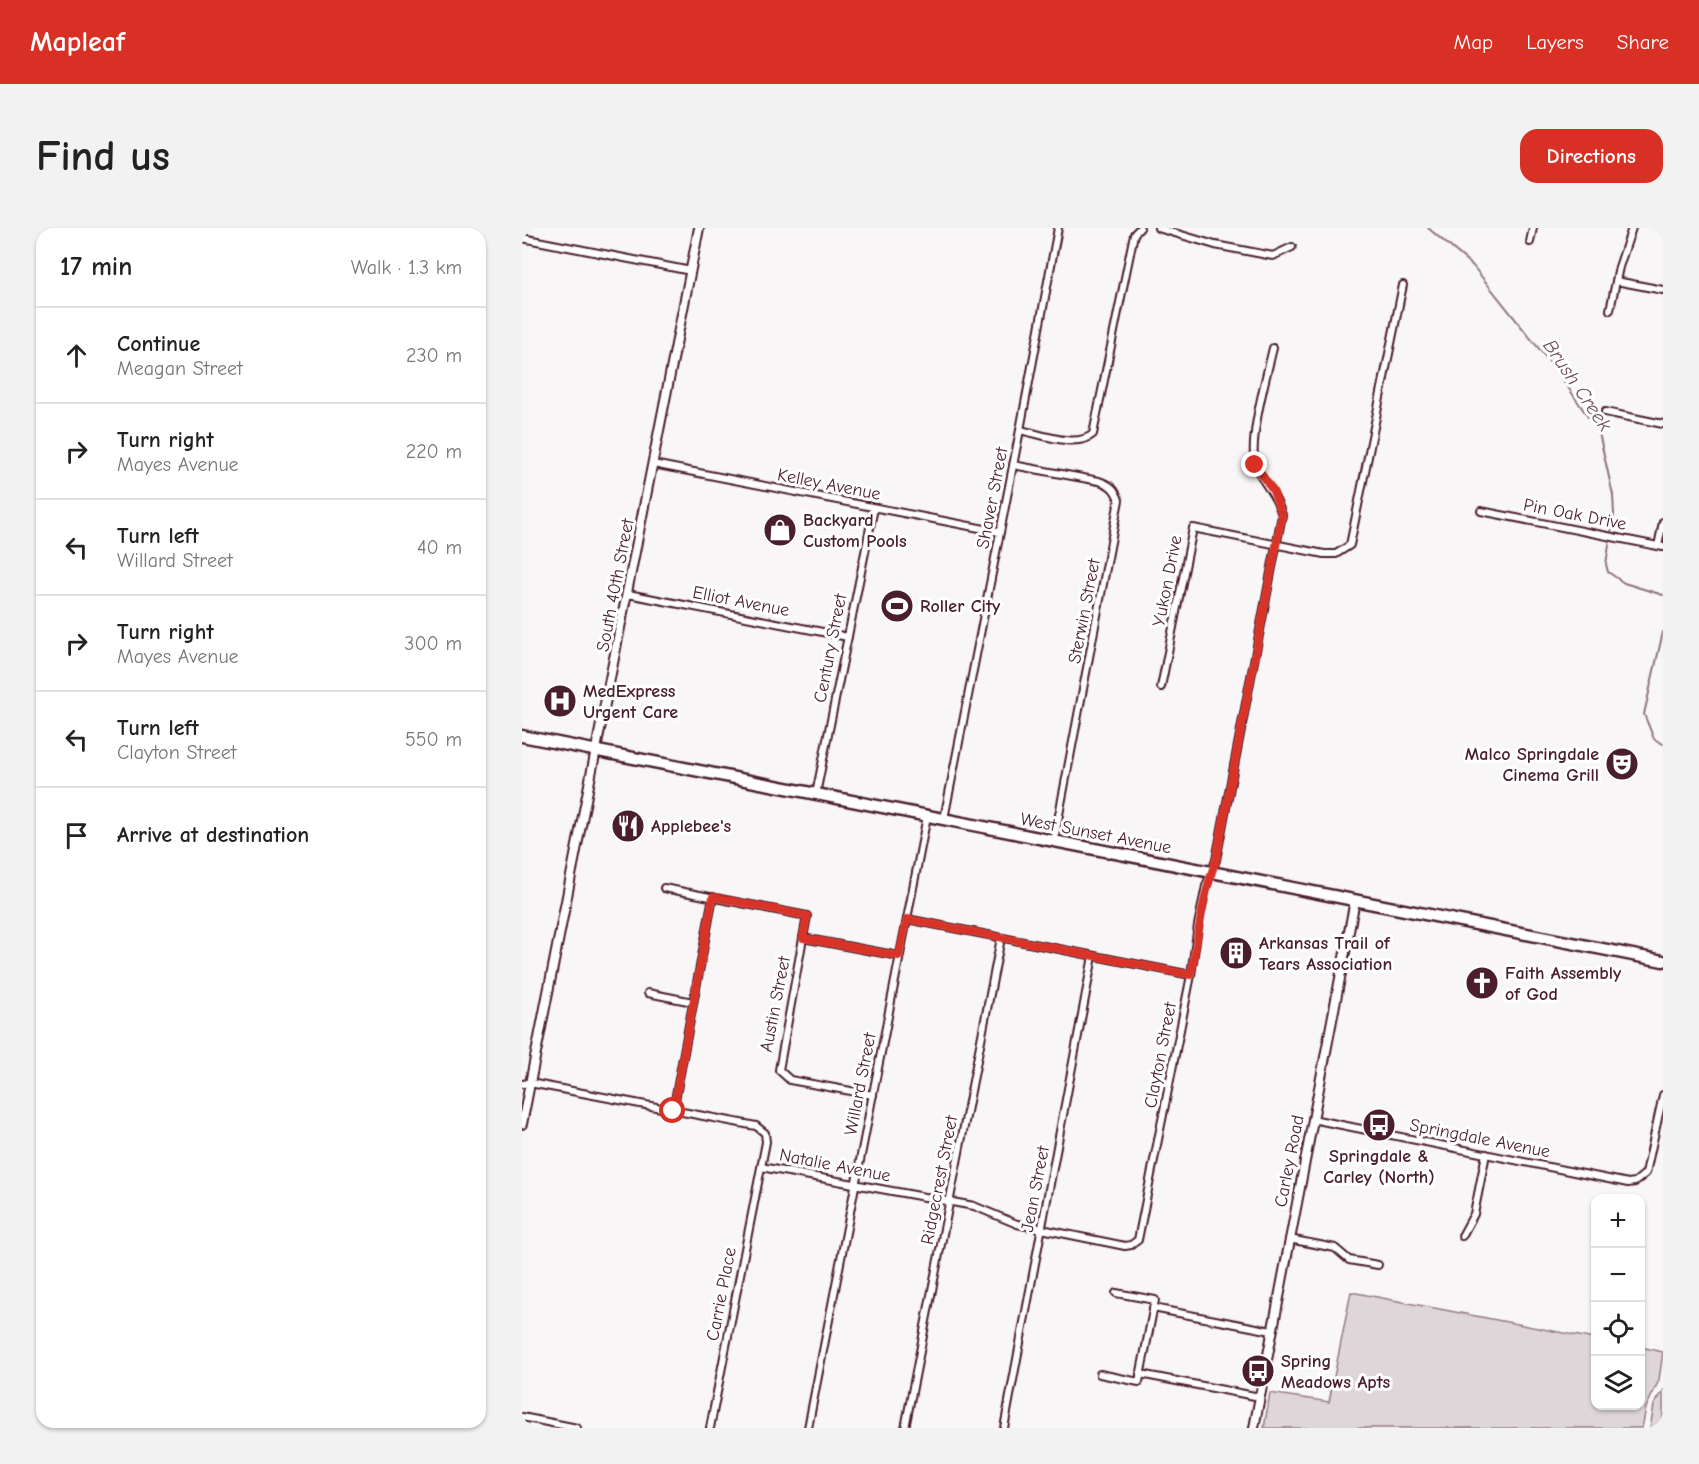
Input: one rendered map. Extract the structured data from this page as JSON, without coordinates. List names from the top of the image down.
{
  "streets": {
    "highway": ["West Sunset Avenue"],
    "street": [
      "Kelley Avenue",
      "Shaver Street",
      "Pin Oak Drive",
      "Yukon Drive",
      "South 40th Street",
      "Elliot Avenue",
      "Sterwin Street",
      "Century Street",
      "Austin Street",
      "Clayton Street",
      "Willard Street",
      "Springdale Avenue",
      "Carley Road",
      "Natalie Avenue",
      "Ridgecrest Street",
      "Jean Street",
      "Carrie Place"
    ]
  },
  "crossings": [
    ["Kelley Avenue", "Shaver Street"],
    ["Kelley Avenue", "South 40th Street"],
    ["Kelley Avenue", "Century Street"],
    ["Shaver Street", "Sterwin Street"],
    ["Shaver Street", "West Sunset Avenue"],
    ["Yukon Drive", "Clayton Street"],
    ["South 40th Street", "Elliot Avenue"],
    ["South 40th Street", "West Sunset Avenue"],
    ["South 40th Street", "Natalie Avenue"],
    ["Elliot Avenue", "Century Street"],
    ["Sterwin Street", "West Sunset Avenue"],
    ["Century Street", "West Sunset Avenue"],
    ["West Sunset Avenue", "Clayton Street"],
    ["West Sunset Avenue", "Willard Street"],
    ["West Sunset Avenue", "Carley Road"],
    ["Austin Street", "Willard Street"],
    ["Clayton Street", "Natalie Avenue"],
    ["Willard Street", "Natalie Avenue"],
    ["Springdale Avenue", "Carley Road"],
    ["Natalie Avenue", "Ridgecrest Street"],
    ["Natalie Avenue", "Jean Street"],
    ["Natalie Avenue", "Carrie Place"]
  ],
  "water": ["Brush Creek"],
  "places": {
    "shop": ["Backyard Custom Pools"],
    "sports": ["Roller City"],
    "hospital": ["MedExpress Urgent Care"],
    "theatre": ["Malco Springdale Cinema Grill"],
    "restaurant": ["Applebee's"],
    "building": ["Arkansas Trail of Tears Association"],
    "church": ["Faith Assembly of God"],
    "bus stop": ["Springdale & Carley (North)", "Spring Meadows Apts"]
  },
  "page": {
    "header": "Mapleaf",
    "nav": ["Map", "Layers", "Share"],
    "buttons": "Directions",
    "title": "Find us",
    "heading": ["17 min", "Walk · 1.3 km"],
    "list": [
      ["Continue", "Meagan Street", "230 m"],
      ["Turn right", "Mayes Avenue", "220 m"],
      ["Turn left", "Willard Street", "40 m"],
      ["Turn right", "Mayes Avenue", "300 m"],
      ["Turn left", "Clayton Street", "550 m"],
      "Arrive at destination"
    ],
    "map_buttons": ["+", "−"]
  }
}
